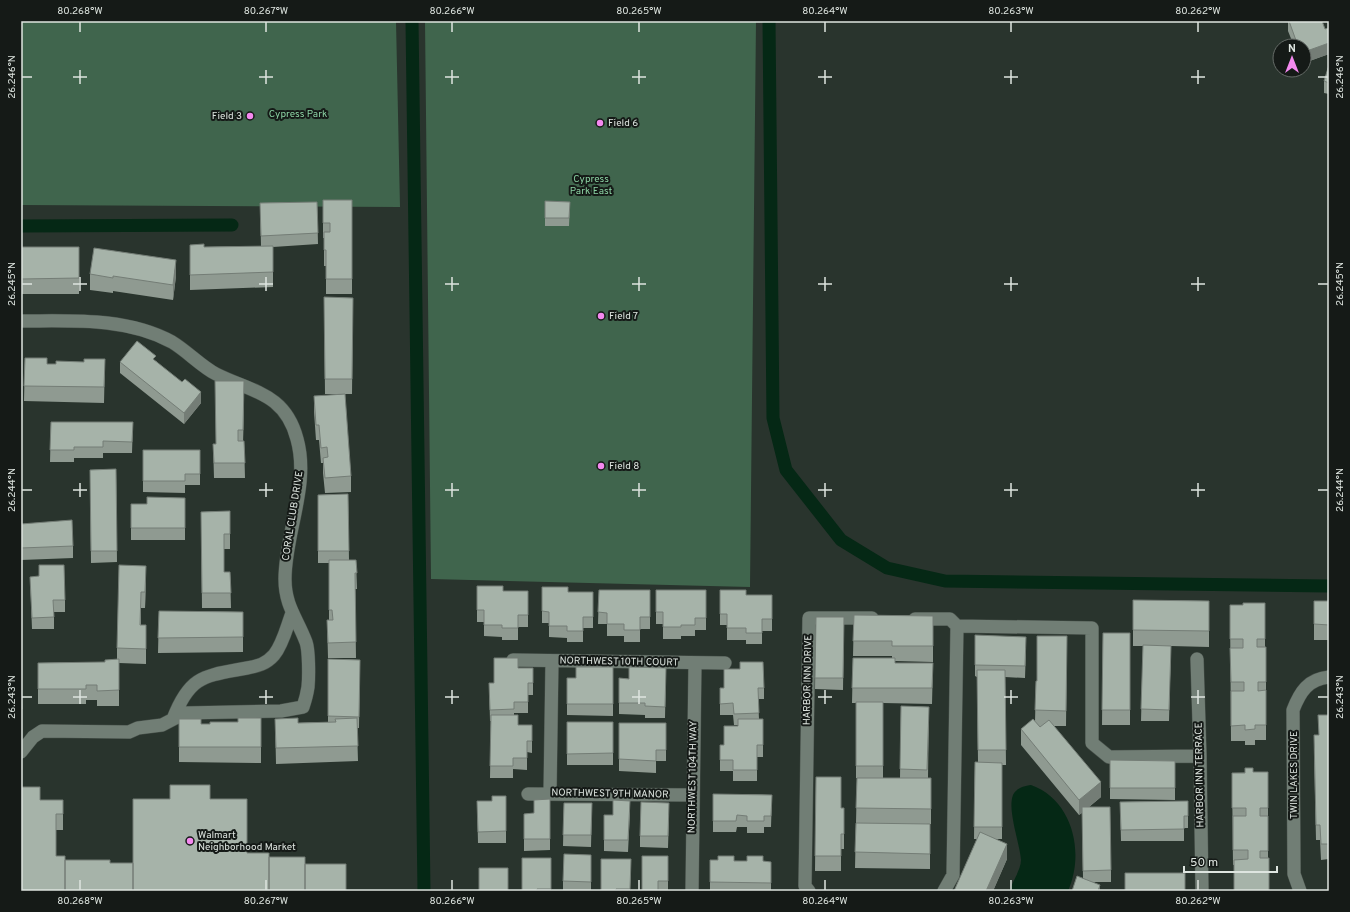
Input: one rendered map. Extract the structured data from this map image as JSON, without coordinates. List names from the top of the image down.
{
  "streets": {
    "street": [
      "CORAL CLUB DRIVE",
      "NORTHWEST 10TH COURT",
      "HARBOR INN DRIVE",
      "HARBOR INN TERRACE",
      "TWIN LAKES DRIVE",
      "NORTHWEST 104TH WAY",
      "NORTHWEST 9TH MANOR"
    ]
  },
  "crossings": [
    ["NORTHWEST 10TH COURT", "NORTHWEST 104TH WAY"],
    ["NORTHWEST 104TH WAY", "NORTHWEST 9TH MANOR"]
  ],
  "parks": ["Cypress Park", "Cypress Park East"],
  "places": [
    "Field 3",
    "Field 6",
    "Field 7",
    "Field 8",
    "Walmart Neighborhood Market"
  ],
  "scale_bar": "50 m",
  "north": "top",
  "coordinates": [
    "80.268°W",
    "80.267°W",
    "80.266°W",
    "80.265°W",
    "80.264°W",
    "80.263°W",
    "80.262°W",
    "26.246°N",
    "26.245°N",
    "26.244°N",
    "26.243°N"
  ]
}
